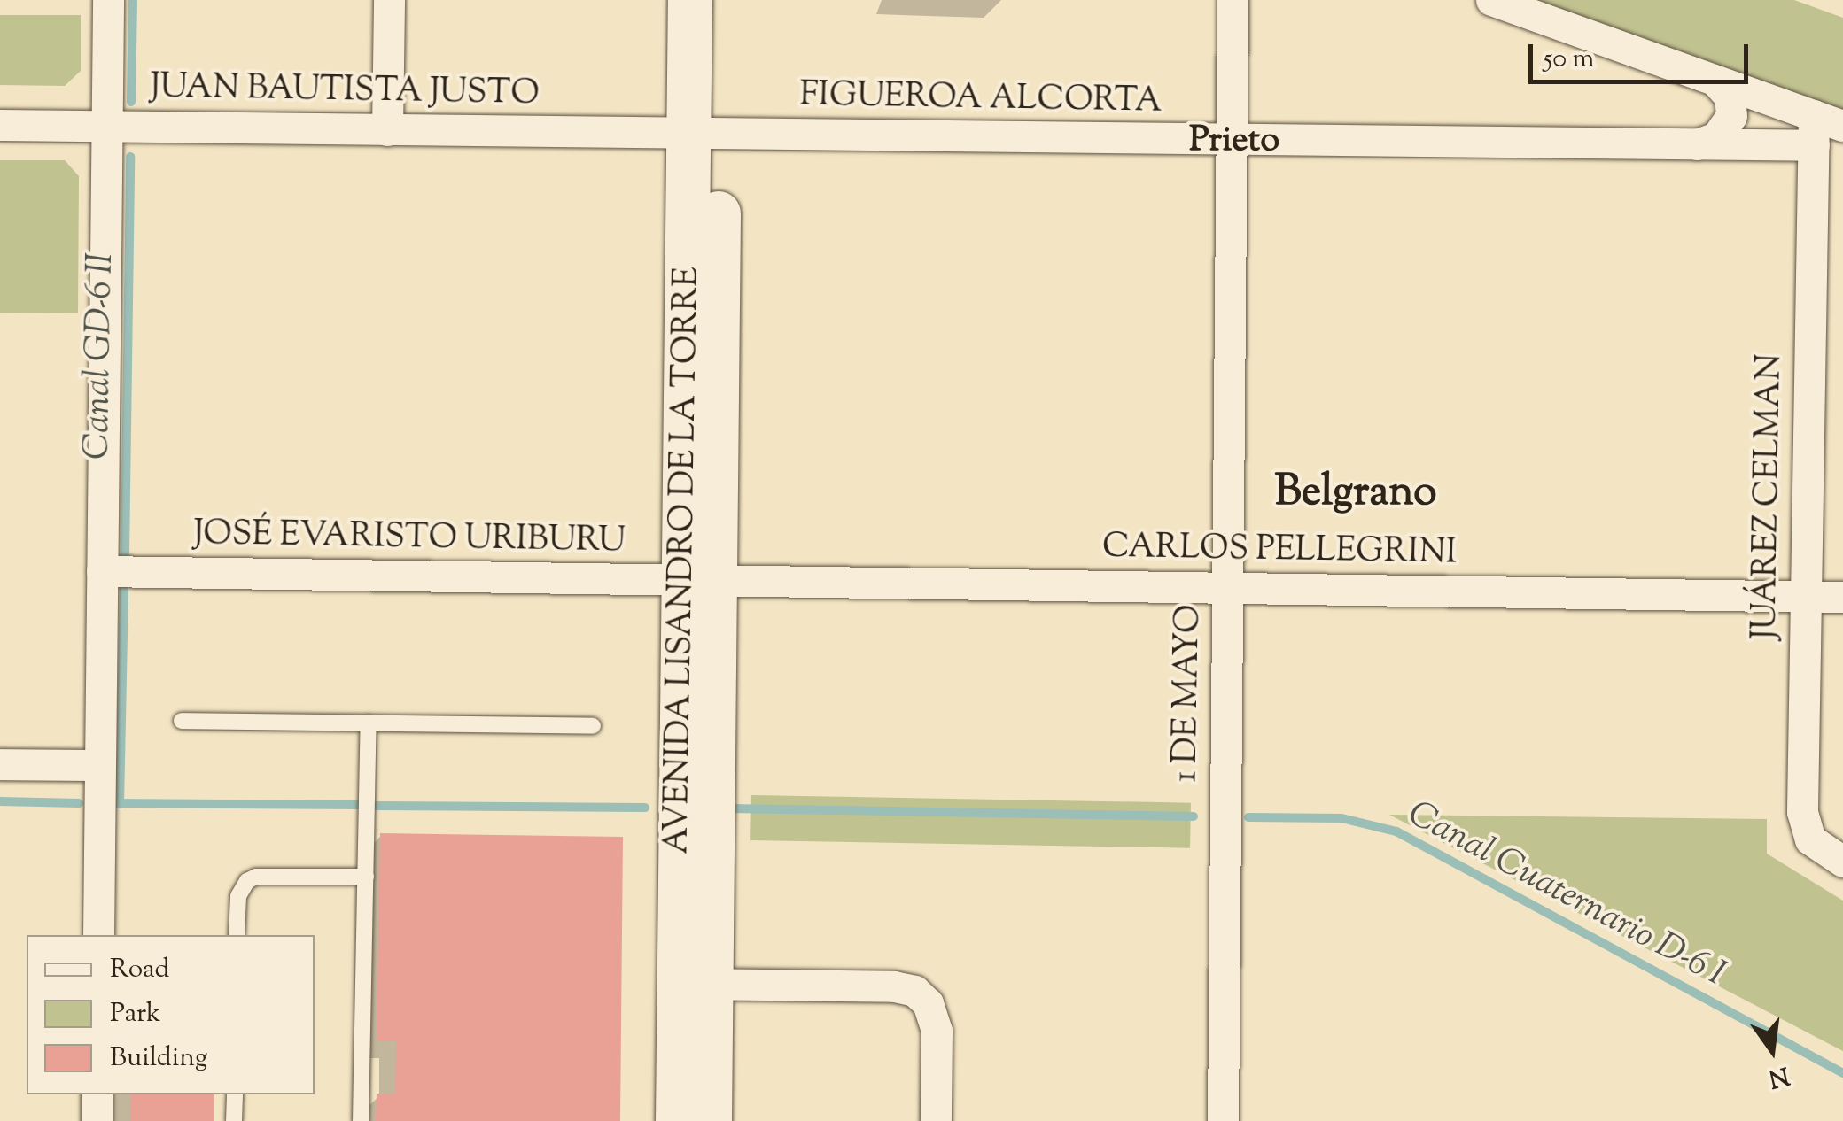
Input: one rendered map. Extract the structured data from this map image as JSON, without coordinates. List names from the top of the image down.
{
  "streets": {
    "main road": ["AVENIDA LISANDRO DE LA TORRE"],
    "street": [
      "JUAN BAUTISTA JUSTO",
      "FIGUEROA ALCORTA",
      "JUÁREZ CELMAN",
      "JOSÉ EVARISTO URIBURU",
      "CARLOS PELLEGRINI",
      "1 DE MAYO"
    ]
  },
  "crossings": [
    ["JUAN BAUTISTA JUSTO", "FIGUEROA ALCORTA"],
    ["JUAN BAUTISTA JUSTO", "AVENIDA LISANDRO DE LA TORRE"],
    ["FIGUEROA ALCORTA", "JUÁREZ CELMAN"],
    ["FIGUEROA ALCORTA", "AVENIDA LISANDRO DE LA TORRE"],
    ["FIGUEROA ALCORTA", "1 DE MAYO"],
    ["JUÁREZ CELMAN", "CARLOS PELLEGRINI"],
    ["JOSÉ EVARISTO URIBURU", "CARLOS PELLEGRINI"],
    ["JOSÉ EVARISTO URIBURU", "AVENIDA LISANDRO DE LA TORRE"],
    ["CARLOS PELLEGRINI", "AVENIDA LISANDRO DE LA TORRE"],
    ["CARLOS PELLEGRINI", "1 DE MAYO"]
  ],
  "districts": ["Prieto", "Belgrano"],
  "water": ["Canal GD-6 II", "Canal Cuaternario D-6 I"],
  "legend": ["Road", "Park", "Building"],
  "scale_bar": "50 m",
  "north": "bottom"
}
